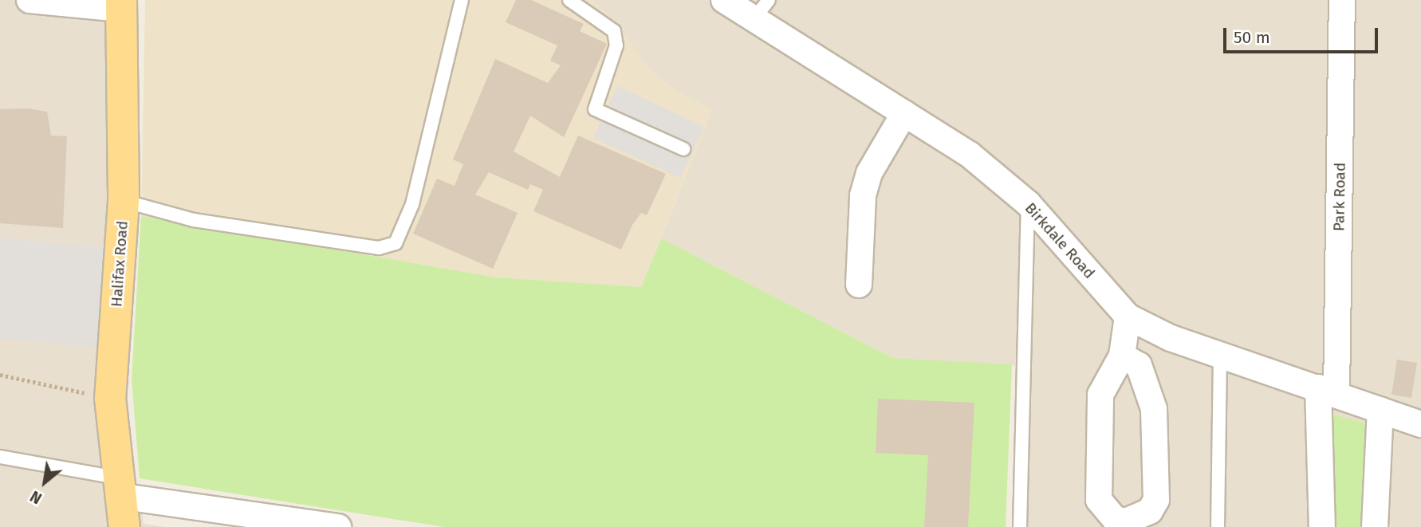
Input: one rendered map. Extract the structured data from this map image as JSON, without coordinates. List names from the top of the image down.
{
  "streets": {
    "main road": ["Halifax Road"],
    "street": ["Park Road", "Birkdale Road"]
  },
  "crossings": [
    ["Park Road", "Birkdale Road"]
  ],
  "scale_bar": "50 m",
  "north": "bottom left"
}
